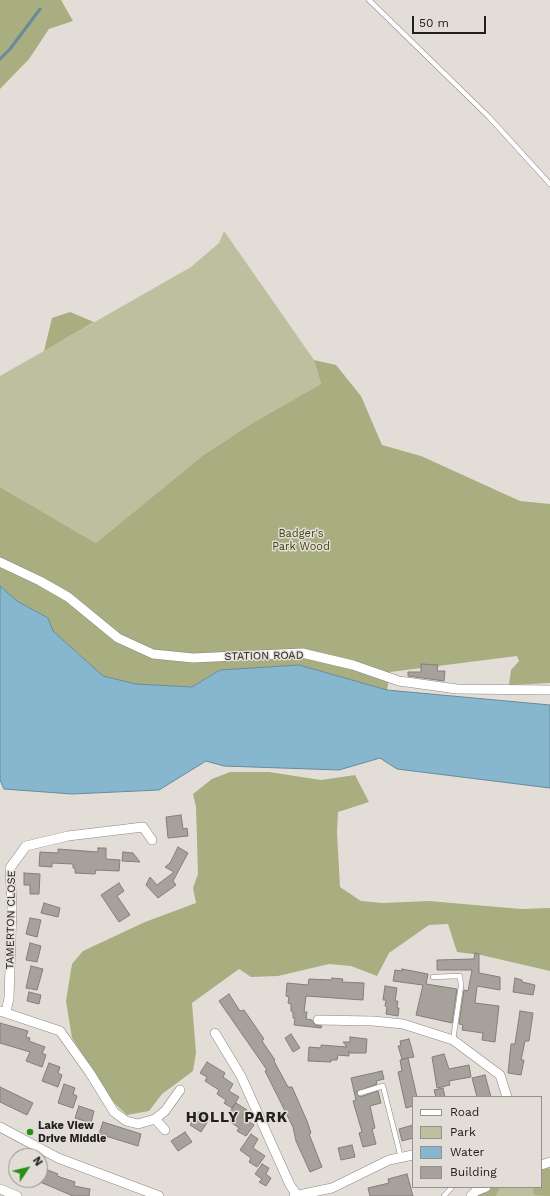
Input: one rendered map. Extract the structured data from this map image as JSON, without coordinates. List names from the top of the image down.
{
  "streets": {
    "street": ["STATION ROAD", "TAMERTON CLOSE"]
  },
  "districts": ["HOLLY PARK"],
  "parks": ["Badger's Park Wood"],
  "places": ["Lake View Drive Middle"],
  "legend": [
    "Road",
    "Park",
    "Water",
    "Building"
  ],
  "scale_bar": "50 m",
  "north": "top right"
}
